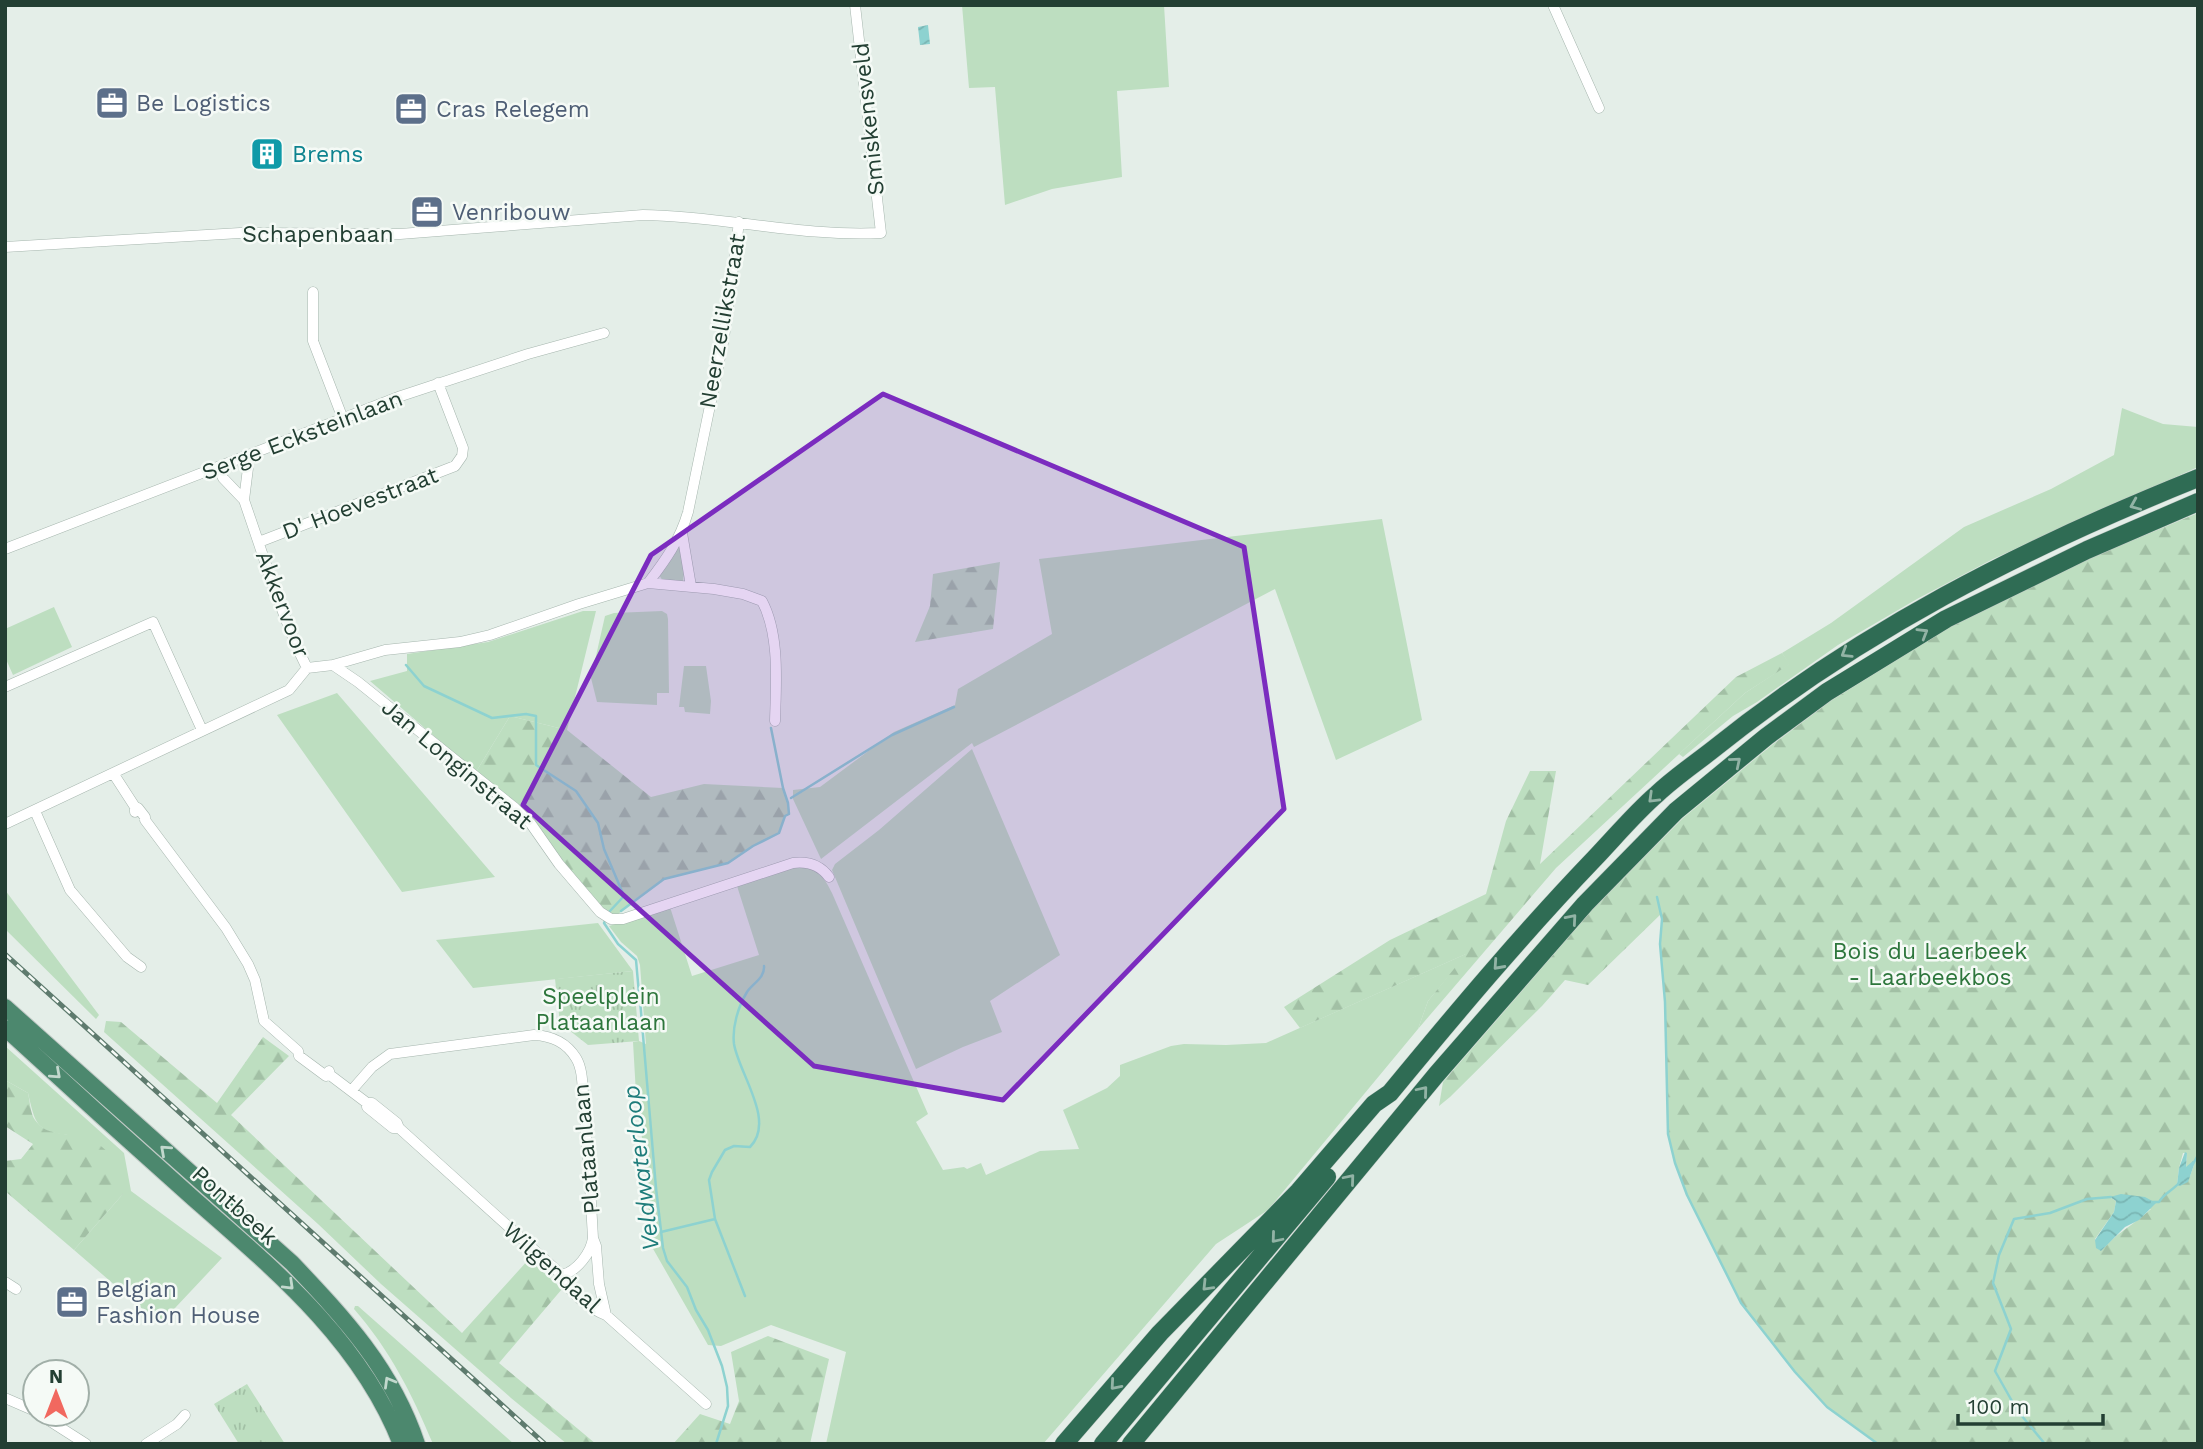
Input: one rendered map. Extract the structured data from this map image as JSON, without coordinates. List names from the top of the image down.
{
  "streets": {
    "highway": ["Pontbeek"],
    "street": [
      "Smiskensveld",
      "Schapenbaan",
      "Neerzellikstraat",
      "Serge Ecksteinlaan",
      "D' Hoevestraat",
      "Akkervoor",
      "Jan Longinstraat",
      "Plataanlaan",
      "Wilgendaal"
    ]
  },
  "crossings": [
    ["Smiskensveld", "Schapenbaan"],
    ["Schapenbaan", "Neerzellikstraat"],
    ["Serge Ecksteinlaan", "D' Hoevestraat"],
    ["Serge Ecksteinlaan", "Akkervoor"],
    ["D' Hoevestraat", "Akkervoor"],
    ["Plataanlaan", "Wilgendaal"]
  ],
  "water": ["Veldwaterloop"],
  "parks": ["Bois du Laerbeek - Laarbeekbos", "Speelplein Plataanlaan"],
  "places": {
    "office": [
      "Be Logistics",
      "Cras Relegem",
      "Venribouw",
      "Belgian Fashion House"
    ],
    "building": ["Brems"]
  },
  "scale_bar": "100 m",
  "north": "top"
}
